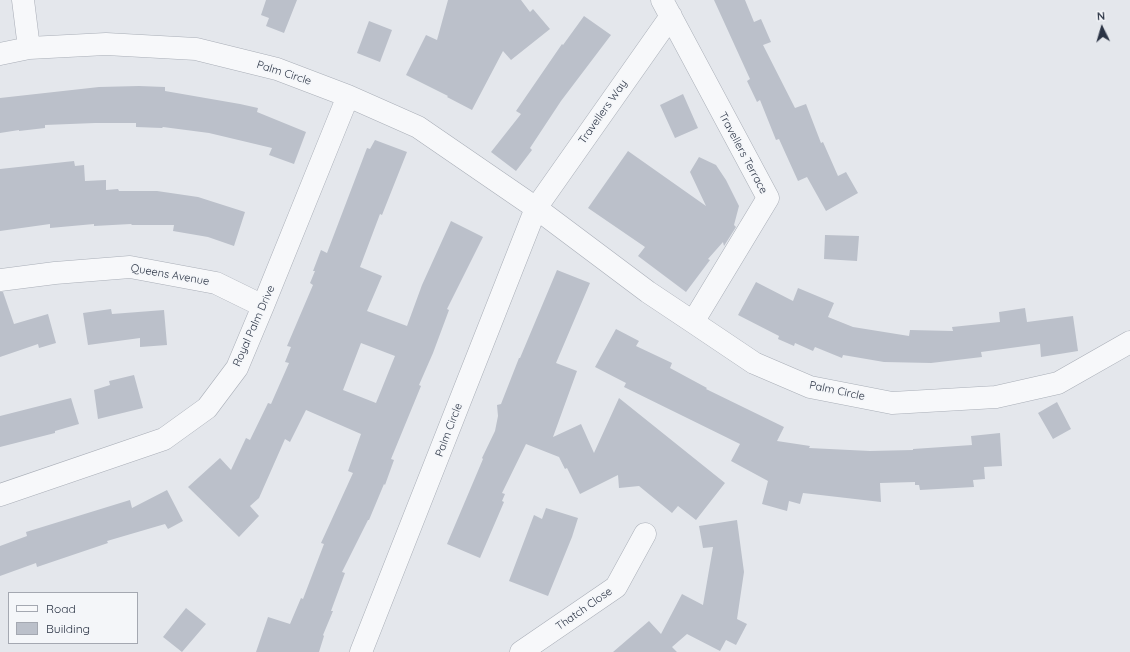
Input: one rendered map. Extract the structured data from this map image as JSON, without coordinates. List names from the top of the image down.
{
  "streets": {
    "street": [
      "Palm Circle",
      "Travellers Way",
      "Travellers Terrace",
      "Queens Avenue",
      "Royal Palm Drive",
      "Thatch Close"
    ]
  },
  "crossings": [
    ["Palm Circle", "Travellers Way"],
    ["Palm Circle", "Travellers Terrace"],
    ["Palm Circle", "Royal Palm Drive"],
    ["Travellers Way", "Travellers Terrace"],
    ["Queens Avenue", "Royal Palm Drive"]
  ],
  "legend": ["Road", "Building"],
  "north": "top"
}
